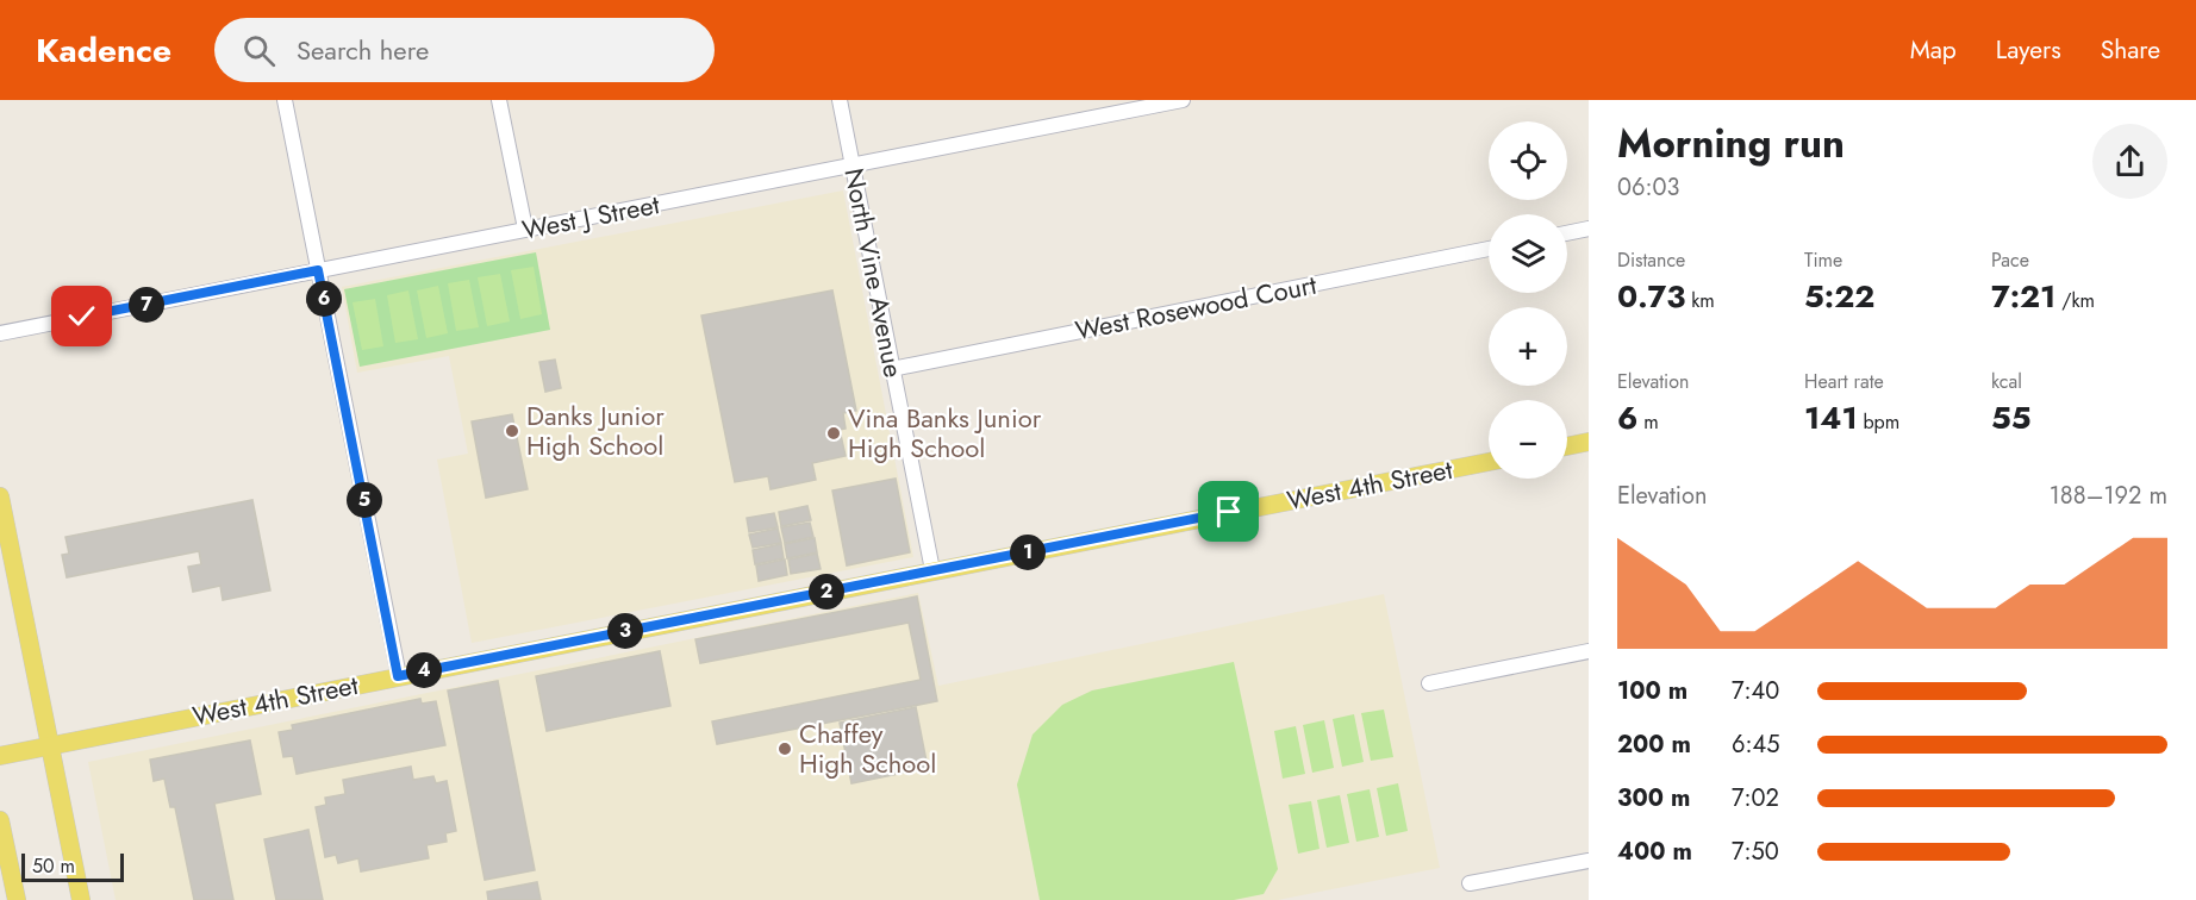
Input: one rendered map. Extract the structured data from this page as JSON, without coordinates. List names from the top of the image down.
{
  "streets": {
    "main road": ["West 4th Street"],
    "street": ["West J Street", "North Vine Avenue", "West Rosewood Court"]
  },
  "crossings": [
    ["West J Street", "North Vine Avenue"],
    ["North Vine Avenue", "West Rosewood Court"],
    ["North Vine Avenue", "West 4th Street"]
  ],
  "places": ["Danks Junior High School", "Vina Banks Junior High School", "Chaffey High School"],
  "scale_bar": "50 m",
  "page": {
    "header": "Kadence",
    "search": "Search here",
    "nav": ["Map", "Layers", "Share"],
    "heading": ["Morning run", "06:03"],
    "map_buttons": ["+", "−"],
    "stats": [
      ["Distance", "0.73 km"],
      ["Time", "5:22"],
      ["Pace", "7:21 /km"],
      ["Elevation", "6 m"],
      ["Heart rate", "141 bpm"],
      ["kcal", "55"]
    ],
    "pins": [
      "6",
      "7",
      "5",
      "1",
      "2",
      "3",
      "4"
    ],
    "chart": ["Elevation", "188–192 m"],
    "list": [
      {
        "name": "100 m",
        "note": "7:40"
      },
      {
        "name": "200 m",
        "note": "6:45"
      },
      {
        "name": "300 m",
        "note": "7:02"
      },
      {
        "name": "400 m",
        "note": "7:50"
      }
    ],
    "scale": "50 m"
  }
}
